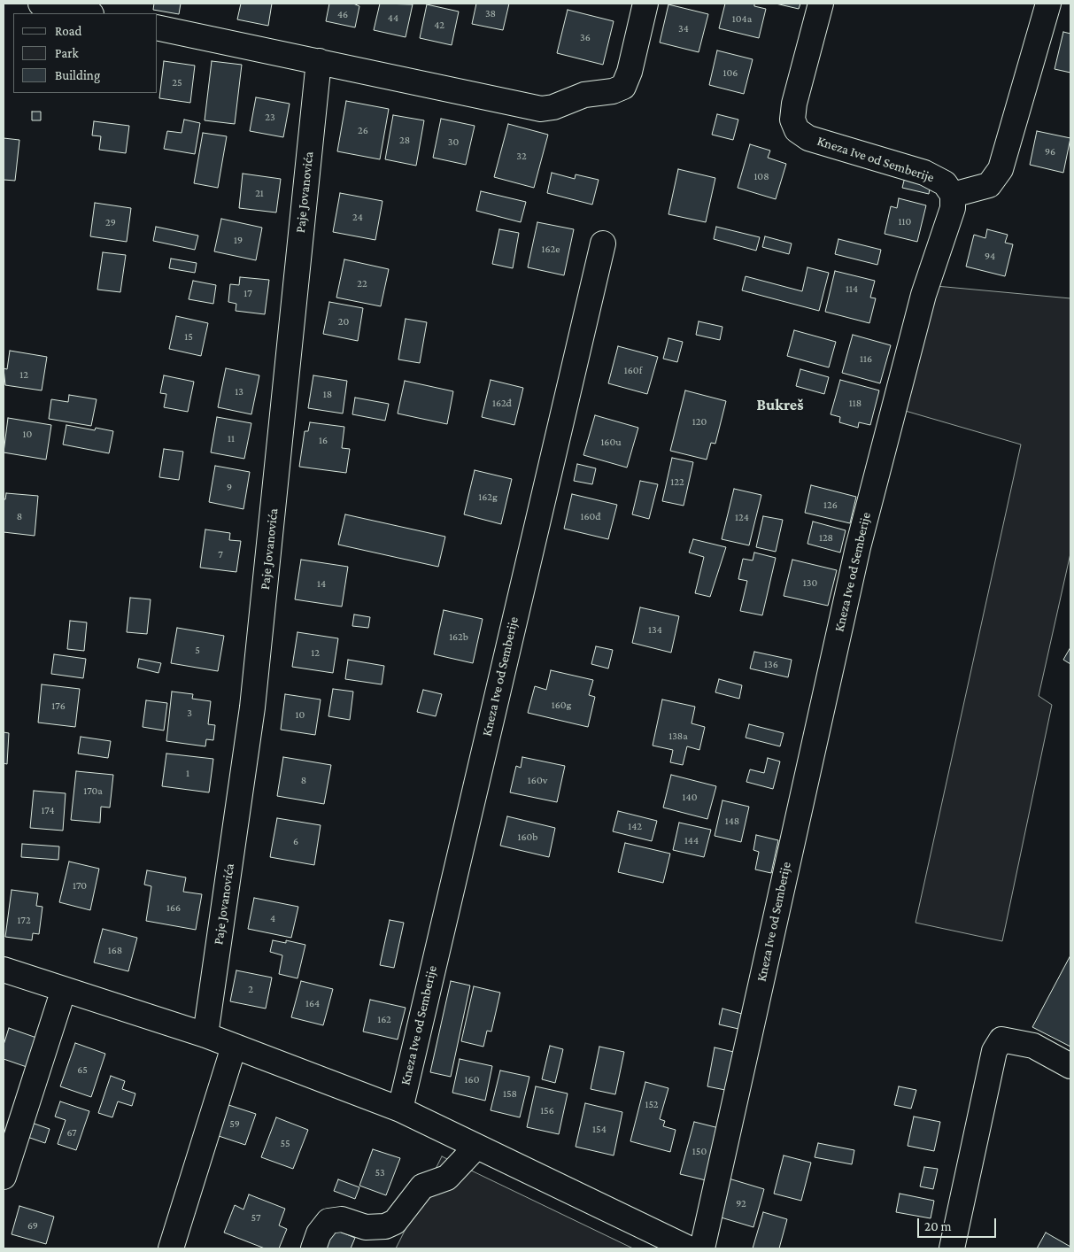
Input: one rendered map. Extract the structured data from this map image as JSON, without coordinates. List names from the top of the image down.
{
  "streets": {
    "street": ["Kneza Ive od Semberije", "Paje Jovanovića"]
  },
  "districts": ["Bukreš"],
  "house_numbers": [
    "38",
    "46",
    "44",
    "104a",
    "42",
    "34",
    "36",
    "106",
    "25",
    "23",
    "26",
    "28",
    "30",
    "96",
    "32",
    "108",
    "21",
    "24",
    "110",
    "29",
    "19",
    "162e",
    "94",
    "22",
    "114",
    "17",
    "20",
    "15",
    "116",
    "160f",
    "12",
    "13",
    "18",
    "162đ",
    "118",
    "120",
    "10",
    "11",
    "16",
    "160u",
    "122",
    "9",
    "162g",
    "126",
    "8",
    "160đ",
    "124",
    "128",
    "7",
    "130",
    "14",
    "134",
    "162b",
    "5",
    "12",
    "136",
    "160g",
    "176",
    "3",
    "10",
    "138a",
    "1",
    "8",
    "160v",
    "170a",
    "140",
    "174",
    "148",
    "142",
    "160b",
    "144",
    "6",
    "170",
    "166",
    "4",
    "172",
    "168",
    "2",
    "164",
    "162",
    "65",
    "160",
    "158",
    "152",
    "156",
    "59",
    "154",
    "67",
    "55",
    "150",
    "53",
    "92",
    "57",
    "69"
  ],
  "legend": ["Road", "Park", "Building"],
  "scale_bar": "20 m"
}
